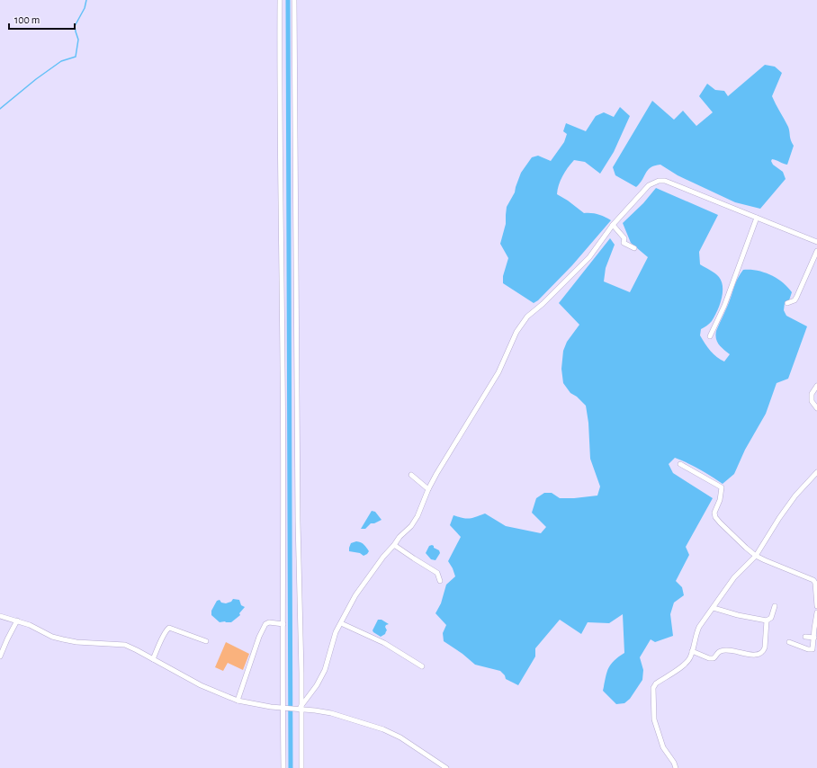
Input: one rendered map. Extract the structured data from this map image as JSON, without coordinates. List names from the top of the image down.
{
  "scale_bar": "100 m"
}
